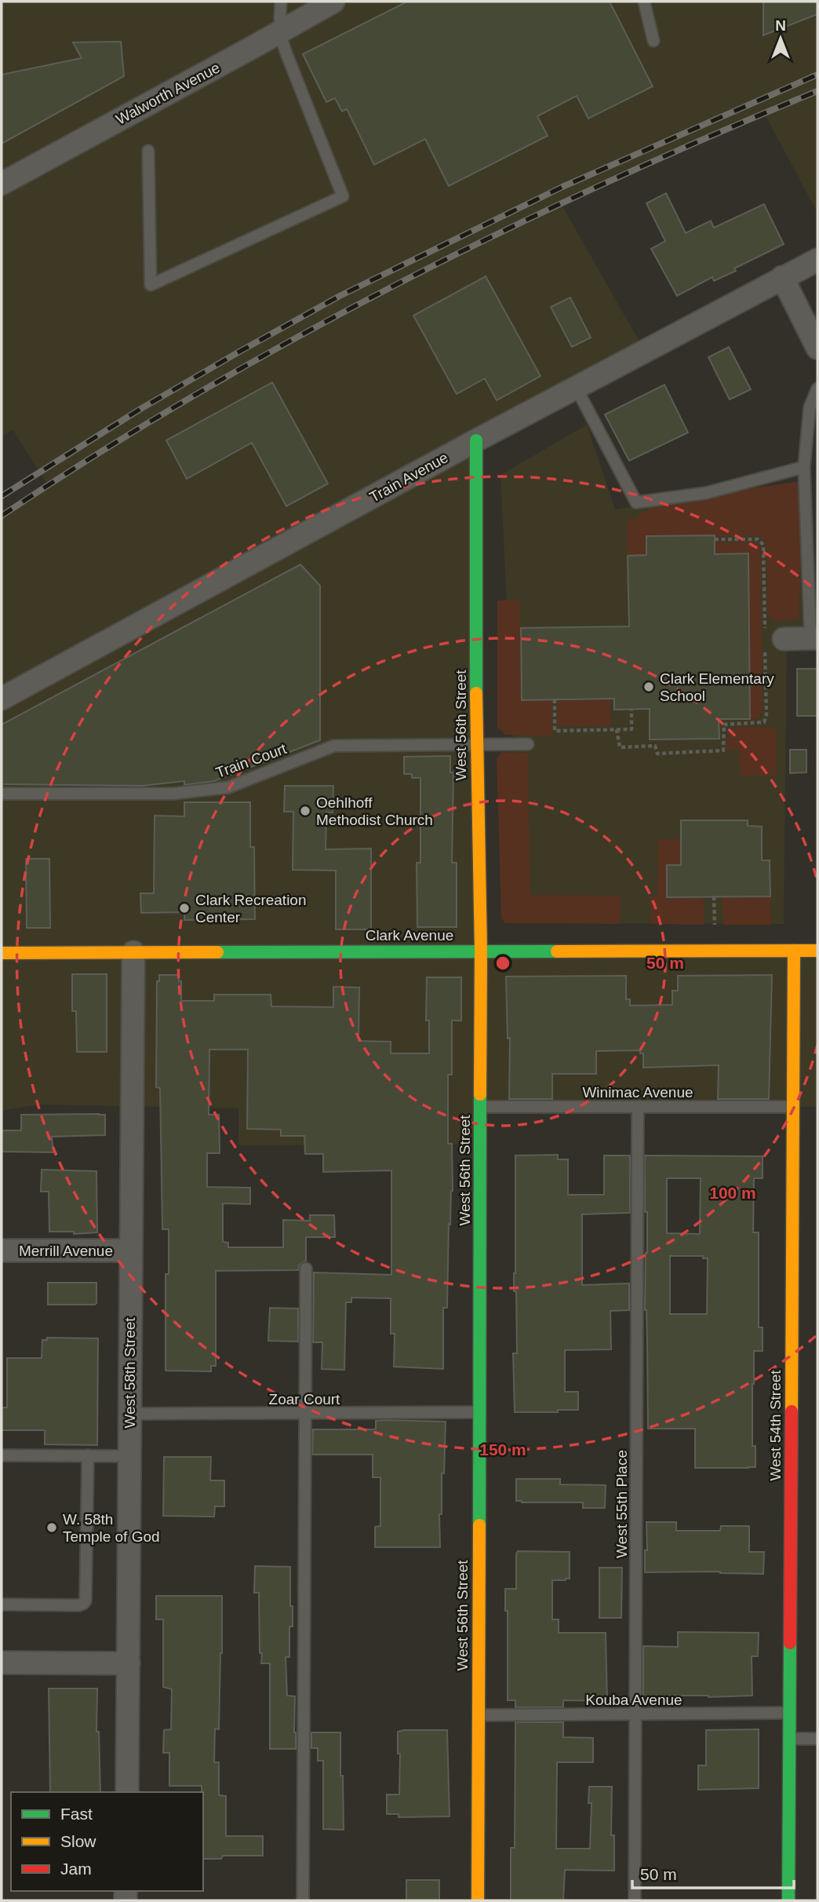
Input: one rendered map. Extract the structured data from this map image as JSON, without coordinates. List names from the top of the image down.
{
  "streets": {
    "street": [
      "Walworth Avenue",
      "Train Avenue",
      "West 56th Street",
      "Clark Avenue",
      "Merrill Avenue",
      "West 58th Street",
      "West 54th Street"
    ],
    "lane": [
      "Train Court",
      "Winimac Avenue",
      "Zoar Court",
      "West 55th Place",
      "Kouba Avenue"
    ]
  },
  "crossings": [
    ["Train Avenue", "West 56th Street"],
    ["West 56th Street", "Train Court"],
    ["West 56th Street", "Clark Avenue"],
    ["West 56th Street", "Winimac Avenue"],
    ["West 56th Street", "Zoar Court"],
    ["West 56th Street", "Kouba Avenue"],
    ["Clark Avenue", "West 58th Street"],
    ["Clark Avenue", "West 54th Street"],
    ["Winimac Avenue", "West 54th Street"],
    ["Winimac Avenue", "West 55th Place"],
    ["Merrill Avenue", "West 58th Street"],
    ["West 58th Street", "Zoar Court"],
    ["West 54th Street", "Kouba Avenue"],
    ["West 55th Place", "Kouba Avenue"]
  ],
  "places": [
    "Clark Elementary School",
    "Oehlhoff Methodist Church",
    "Clark Recreation Center",
    "W. 58th Temple of God"
  ],
  "legend": ["Fast", "Slow", "Jam"],
  "scale_bar": "50 m",
  "north": "top",
  "rings": ["50 m", "100 m", "150 m"]
}
